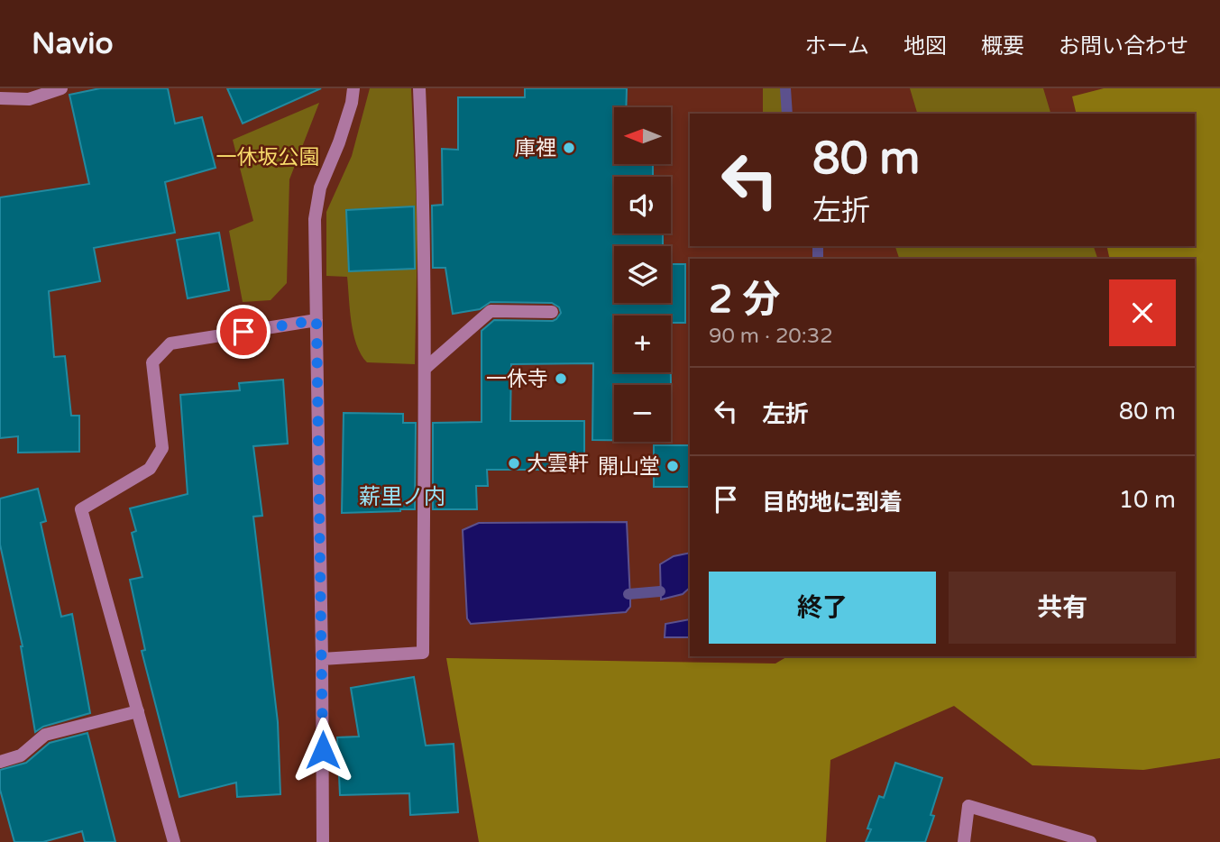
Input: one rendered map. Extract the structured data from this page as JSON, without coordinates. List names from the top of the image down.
{
  "districts": ["薪里ノ内"],
  "parks": ["一休坂公園"],
  "places": [
    "庫裡",
    "一休寺",
    "大雲軒",
    "開山堂"
  ],
  "north": "left",
  "page": {
    "header": "Navio",
    "nav": [
      "ホーム",
      "地図",
      "概要",
      "お問い合わせ"
    ],
    "map_buttons": ["+", "−"],
    "turn": ["80 m", "左折"],
    "heading": ["2 分", "90 m · 20:32"],
    "list": [
      {
        "name": "左折",
        "value": "80 m"
      },
      {
        "name": "目的地に到着",
        "value": "10 m"
      }
    ],
    "buttons": ["終了", "共有"]
  }
}
